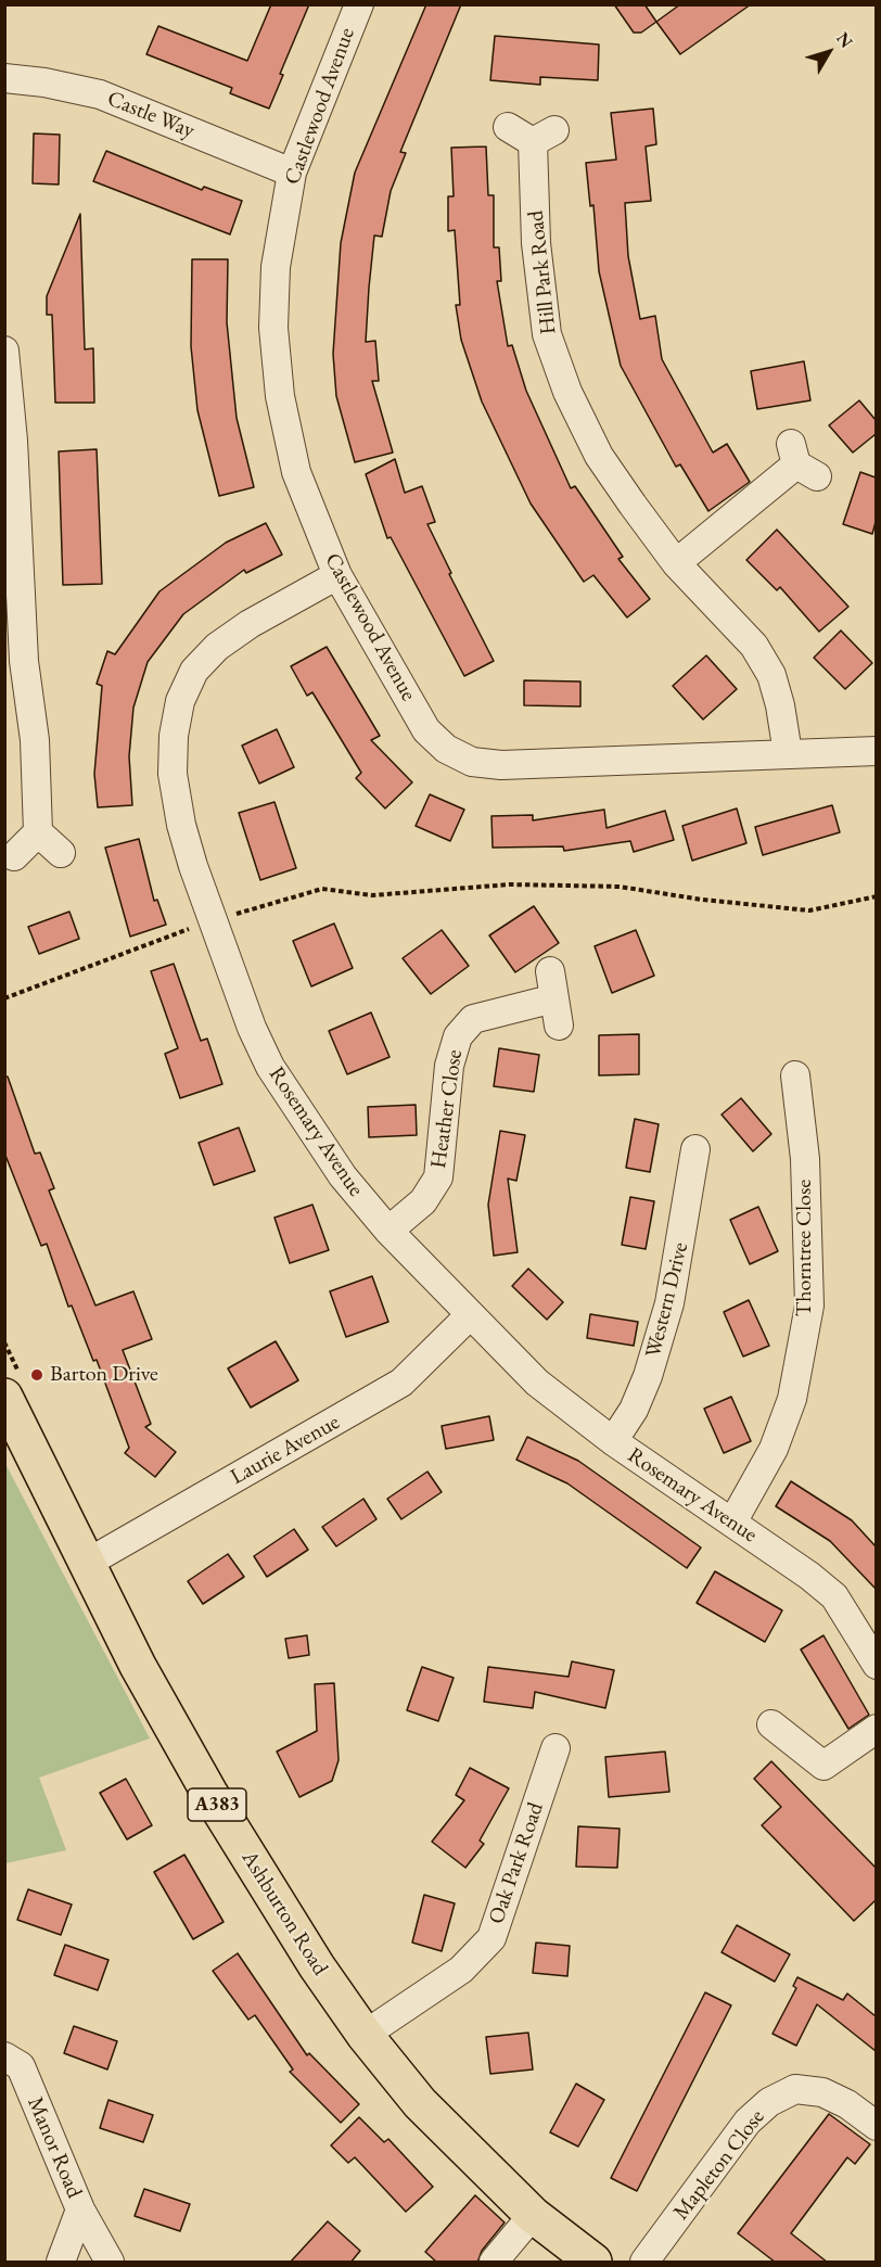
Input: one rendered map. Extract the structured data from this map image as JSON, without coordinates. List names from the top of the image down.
{
  "streets": {
    "main road": ["A383", "Ashburton Road"],
    "street": [
      "Castlewood Avenue",
      "Castle Way",
      "Hill Park Road",
      "Heather Close",
      "Rosemary Avenue",
      "Thorntree Close",
      "Western Drive",
      "Laurie Avenue",
      "Oak Park Road",
      "Manor Road",
      "Mapleton Close"
    ]
  },
  "crossings": [
    ["Castlewood Avenue", "Castle Way"],
    ["Castlewood Avenue", "Hill Park Road"],
    ["Castlewood Avenue", "Rosemary Avenue"],
    ["Heather Close", "Rosemary Avenue"],
    ["Rosemary Avenue", "Thorntree Close"],
    ["Rosemary Avenue", "Western Drive"],
    ["Rosemary Avenue", "Laurie Avenue"],
    ["Laurie Avenue", "Ashburton Road"],
    ["Oak Park Road", "Ashburton Road"]
  ],
  "places": ["Barton Drive"],
  "north": "top right"
}
